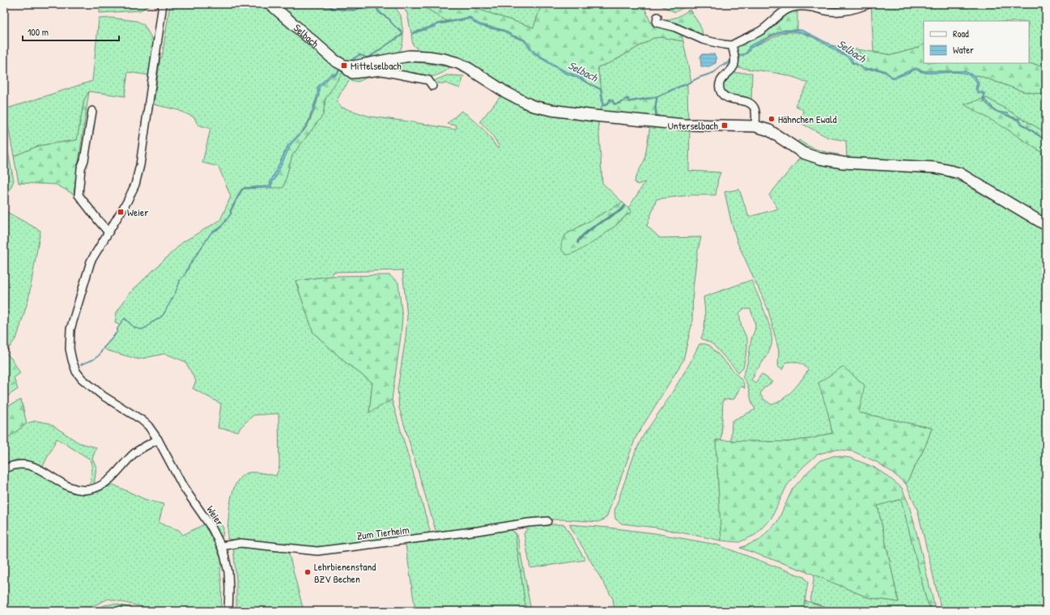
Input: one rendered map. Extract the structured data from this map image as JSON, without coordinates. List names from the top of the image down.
{
  "streets": {
    "street": ["Selbach", "Weier", "Zum Tierheim"]
  },
  "crossings": [
    ["Weier", "Zum Tierheim"]
  ],
  "water": ["Selbach"],
  "places": {
    "transit": ["Mittelselbach", "Unterselbach", "Weier"],
    "other": ["Hähnchen Ewald", "Lehrbienenstand BZV Bechen"]
  },
  "legend": ["Road", "Water"],
  "scale_bar": "100 m"
}
